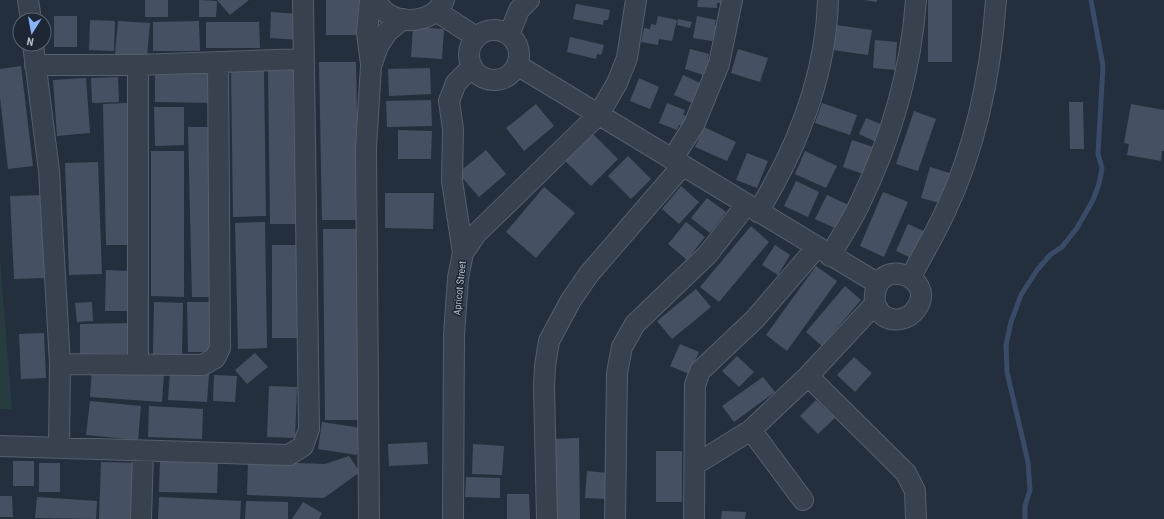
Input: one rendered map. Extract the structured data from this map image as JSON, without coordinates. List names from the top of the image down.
{
  "streets": {
    "street": ["Apricot Street"]
  },
  "north": "bottom"
}
